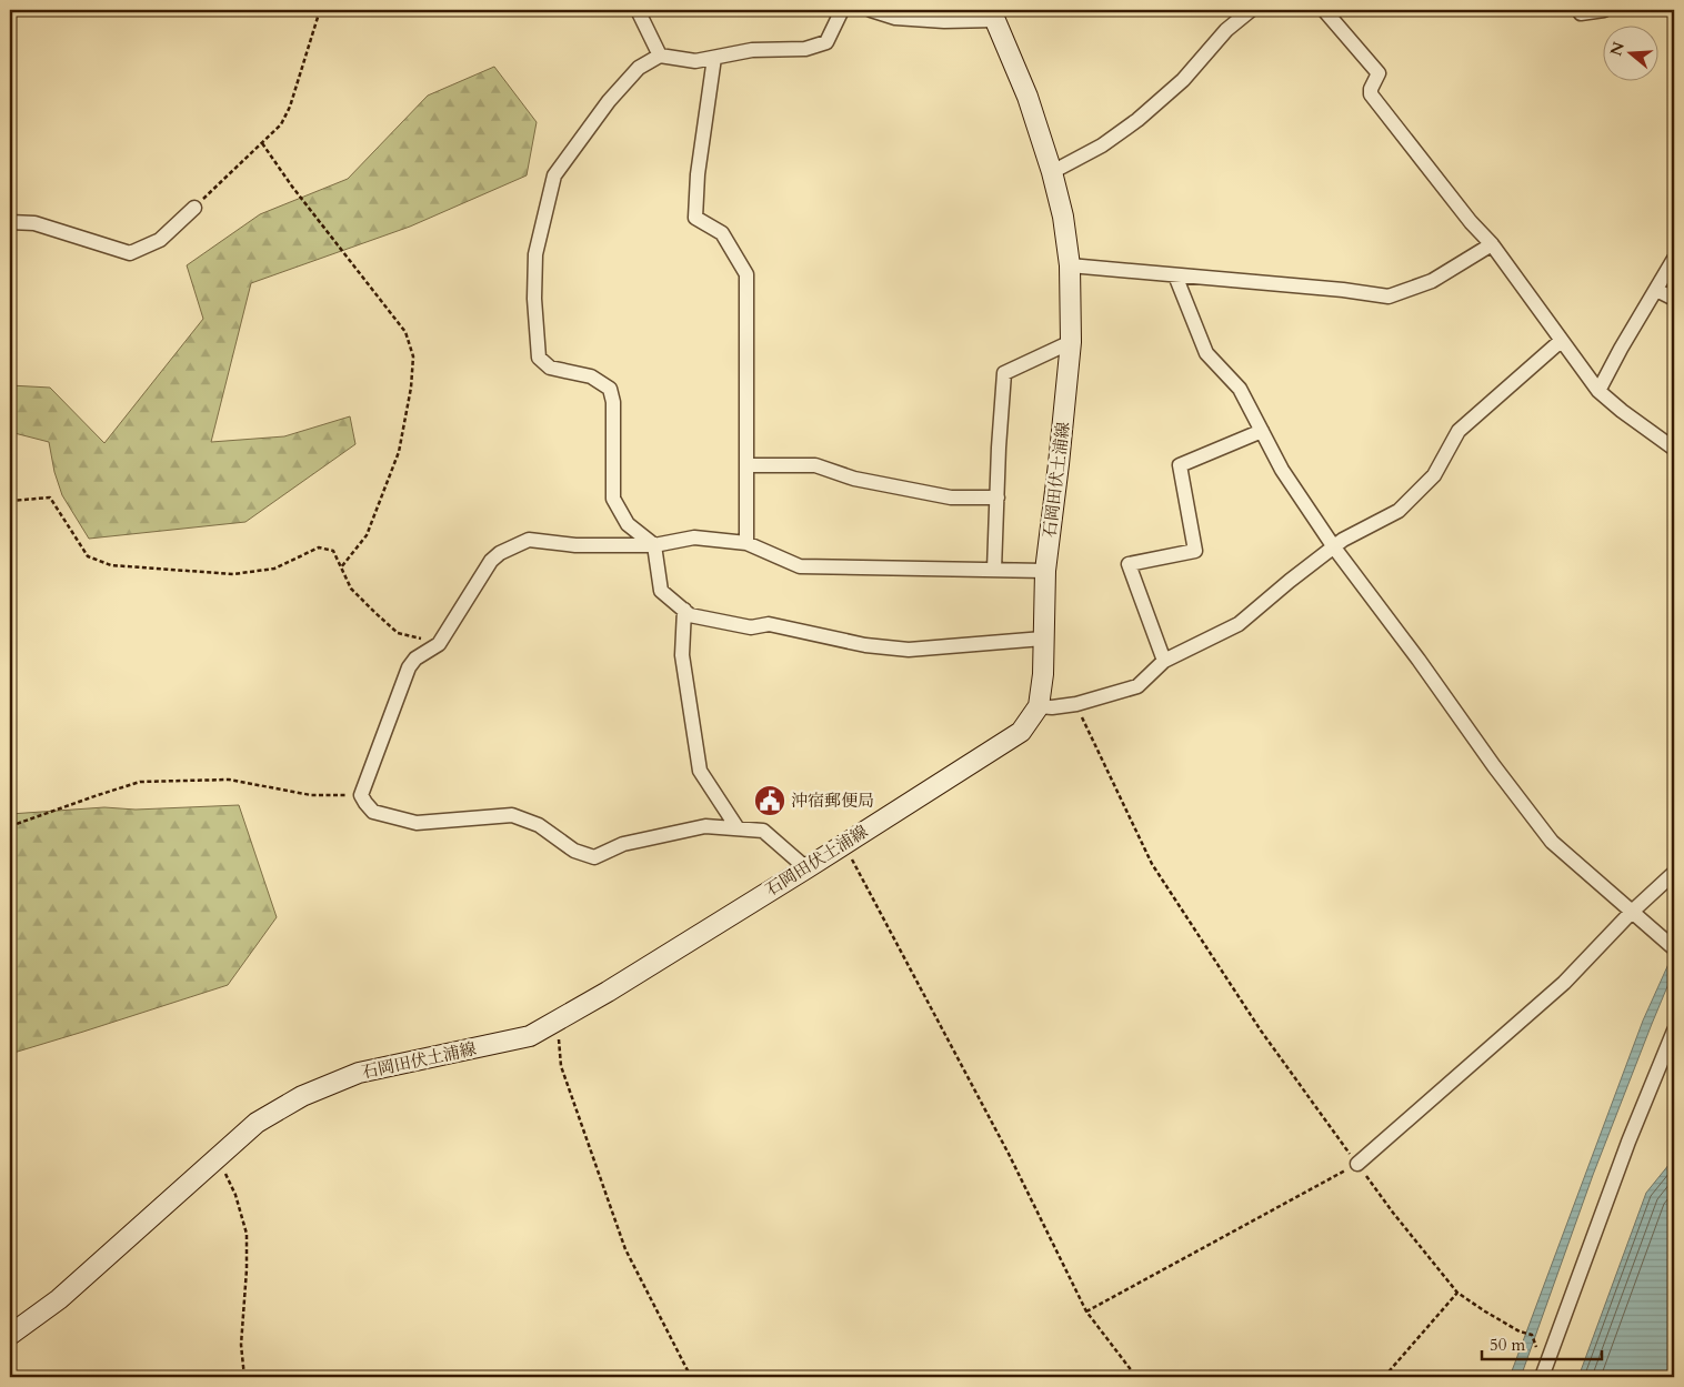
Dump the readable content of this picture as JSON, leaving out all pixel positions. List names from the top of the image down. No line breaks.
{"streets":{"main road":["石岡田伏土浦線"]},"places":{"public building":["沖宿郵便局"]},"scale_bar":"50 m","north":"left"}
